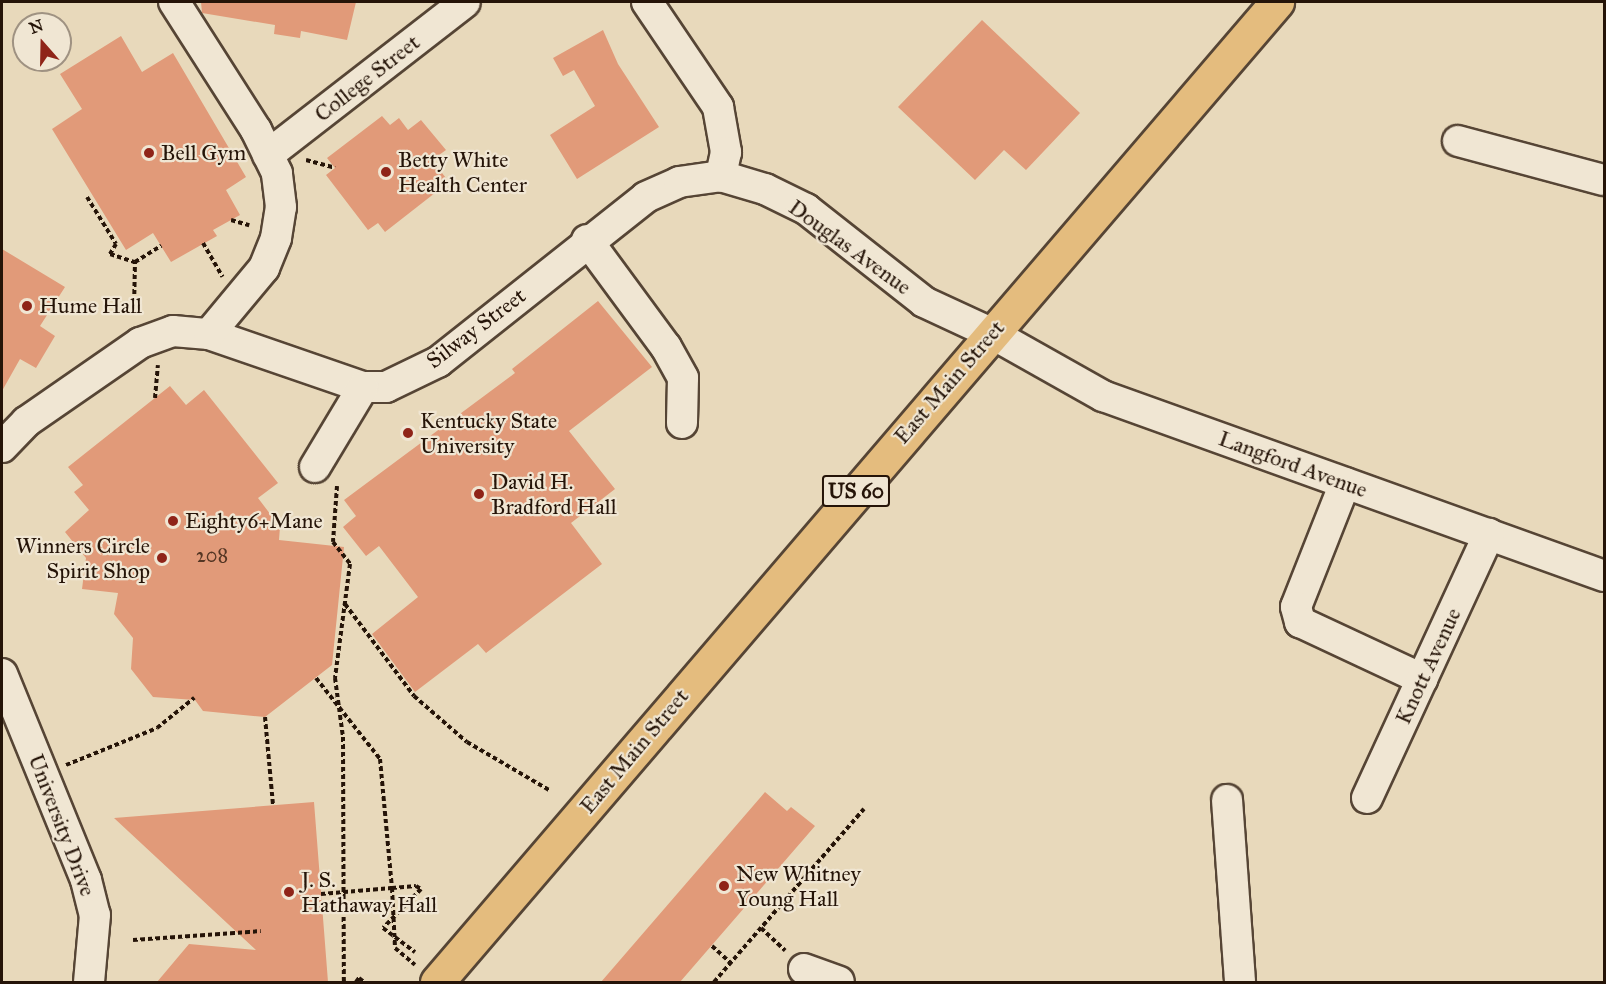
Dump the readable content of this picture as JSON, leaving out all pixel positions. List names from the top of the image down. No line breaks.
{"streets":{"main road":["East Main Street","US 60"],"street":["College Street","Douglas Avenue","Silway Street","Langford Avenue","Knott Avenue","University Drive"]},"crossings":[["Douglas Avenue","Silway Street"],["Douglas Avenue","East Main Street"],["Douglas Avenue","Langford Avenue"],["East Main Street","Langford Avenue"],["Langford Avenue","Knott Avenue"]],"places":["Bell Gym","Betty White Health Center","Hume Hall","Kentucky State University","David H. Bradford Hall","Eighty6+Mane","Winners Circle Spirit Shop","New Whitney Young Hall","J. S. Hathaway Hall"],"house_numbers":["208"],"north":"top"}
